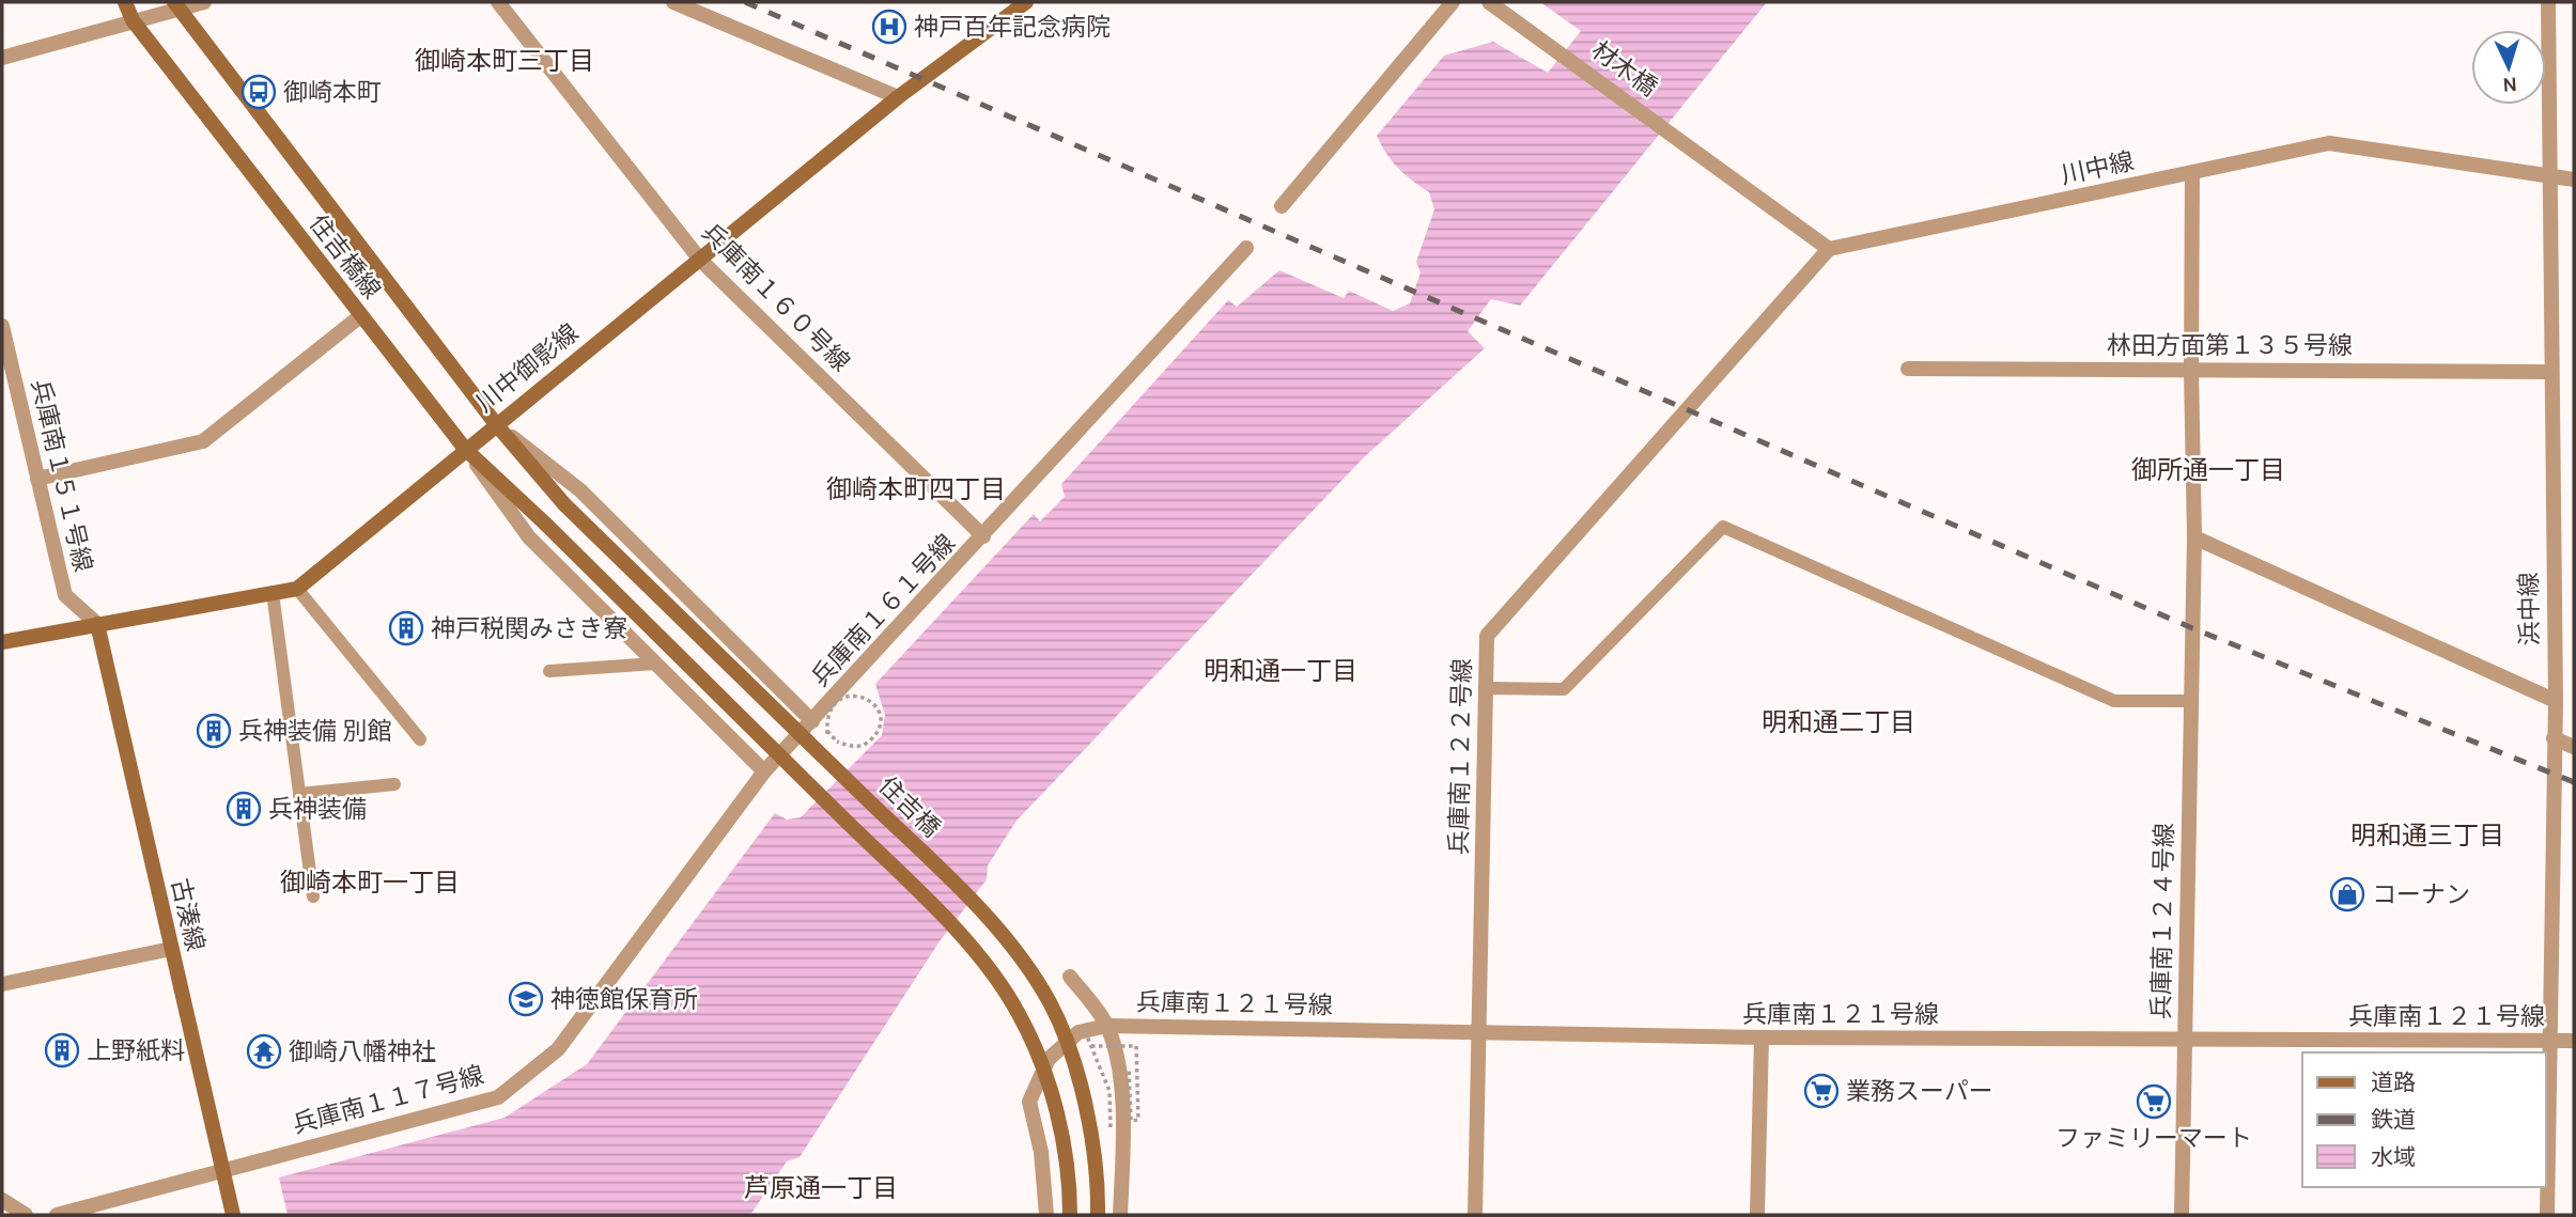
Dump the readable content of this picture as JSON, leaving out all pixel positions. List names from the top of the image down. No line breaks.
{"streets":{"street":["材木橋","川中線","住吉橋線","兵庫南１６０号線","林田方面第１３５号線","川中御影線","兵庫南１５１号線","浜中線","兵庫南１６１号線","兵庫南１２２号線","住吉橋","古湊線","兵庫南１２４号線","兵庫南１２１号線","兵庫南１１７号線"]},"crossings":[["材木橋","川中線"],["材木橋","兵庫南１２２号線"],["川中線","浜中線"],["川中線","兵庫南１２２号線"],["川中線","兵庫南１２４号線"],["住吉橋線","川中御影線"],["住吉橋線","住吉橋"],["兵庫南１６０号線","川中御影線"],["兵庫南１６０号線","兵庫南１６１号線"],["林田方面第１３５号線","浜中線"],["林田方面第１３５号線","兵庫南１２４号線"],["川中御影線","兵庫南１５１号線"],["川中御影線","古湊線"],["兵庫南１５１号線","古湊線"],["浜中線","兵庫南１２１号線"],["兵庫南１６１号線","兵庫南１１７号線"],["兵庫南１２２号線","兵庫南１２１号線"],["古湊線","兵庫南１１７号線"],["兵庫南１２４号線","兵庫南１２１号線"]],"districts":["御崎本町三丁目","御所通一丁目","御崎本町四丁目","明和通一丁目","明和通二丁目","明和通三丁目","御崎本町一丁目","芦原通一丁目"],"places":{"hospital":["神戸百年記念病院"],"bus stop":["御崎本町"],"building":["神戸税関みさき寮","兵神装備 別館","兵神装備","上野紙料"],"shop":["コーナン"],"school or university":["神徳館保育所"],"temple":["御崎八幡神社"],"supermarket":["業務スーパー","ファミリーマート"]},"legend":["道路","鉄道","水域"],"north":"bottom"}
